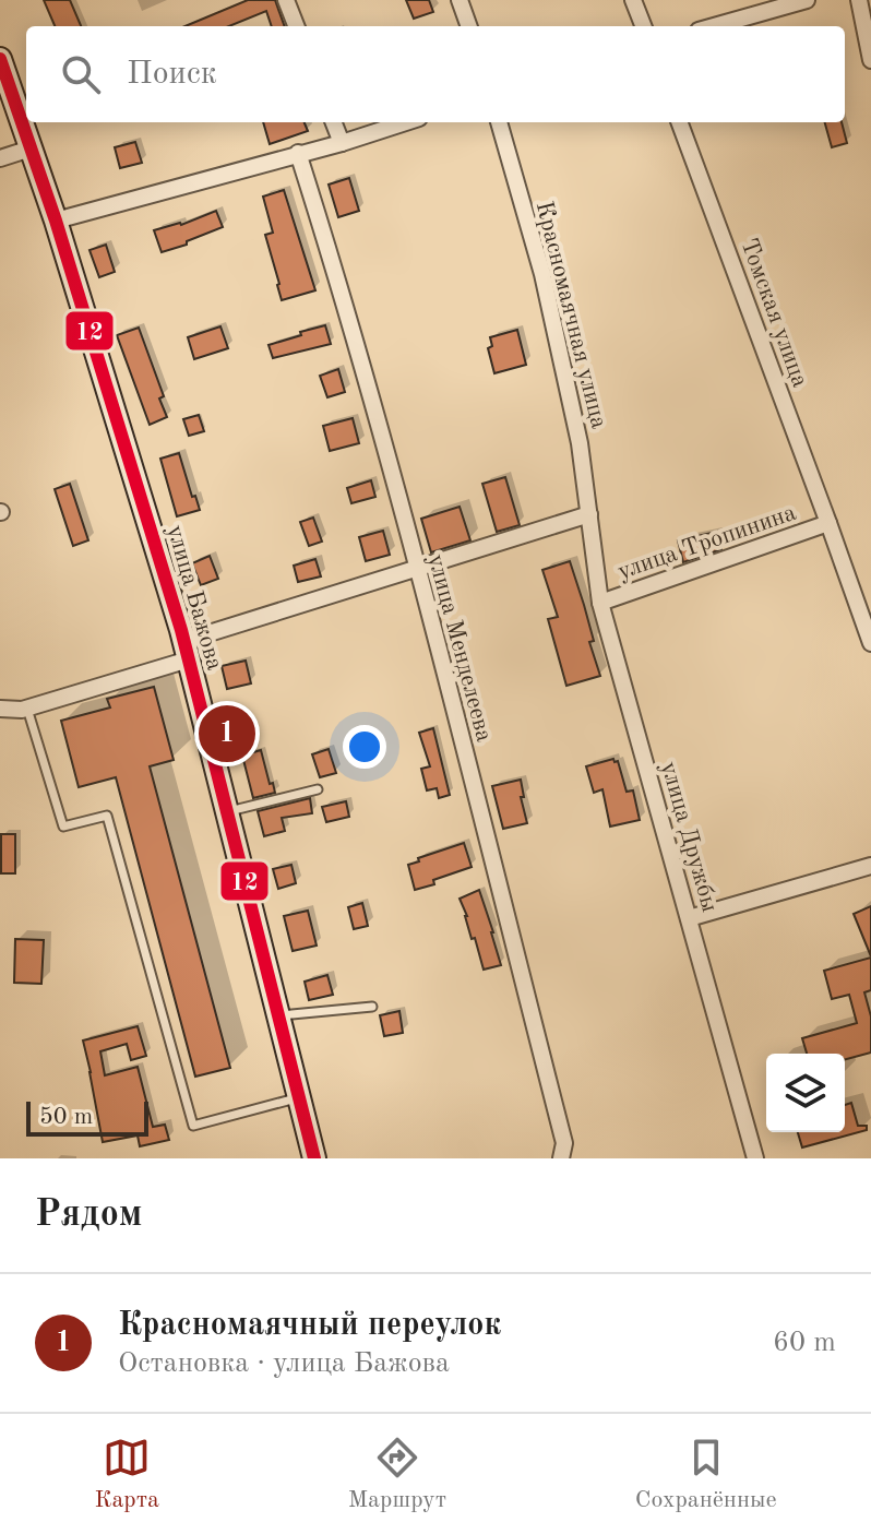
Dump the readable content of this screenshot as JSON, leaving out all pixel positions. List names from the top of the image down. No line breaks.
{"streets":{"main road":["улица Бажова"],"street":["Томская улица","Красномаячная улица","улица Тропинина","улица Менделеева","улица Дружбы"]},"crossings":[["Томская улица","улица Тропинина"],["Красномаячная улица","улица Дружбы"],["улица Тропинина","улица Дружбы"]],"lines":["transit line 12"],"scale_bar":"50 m","page":{"search":"Поиск","pins":"1","scale":"50 m","heading":"Рядом","list":[{"mark":"1","name":"Красномаячный переулок","note":"Остановка · улица Бажова","value":"60 m"}],"nav":["Карта","Маршрут","Сохранённые"]}}
